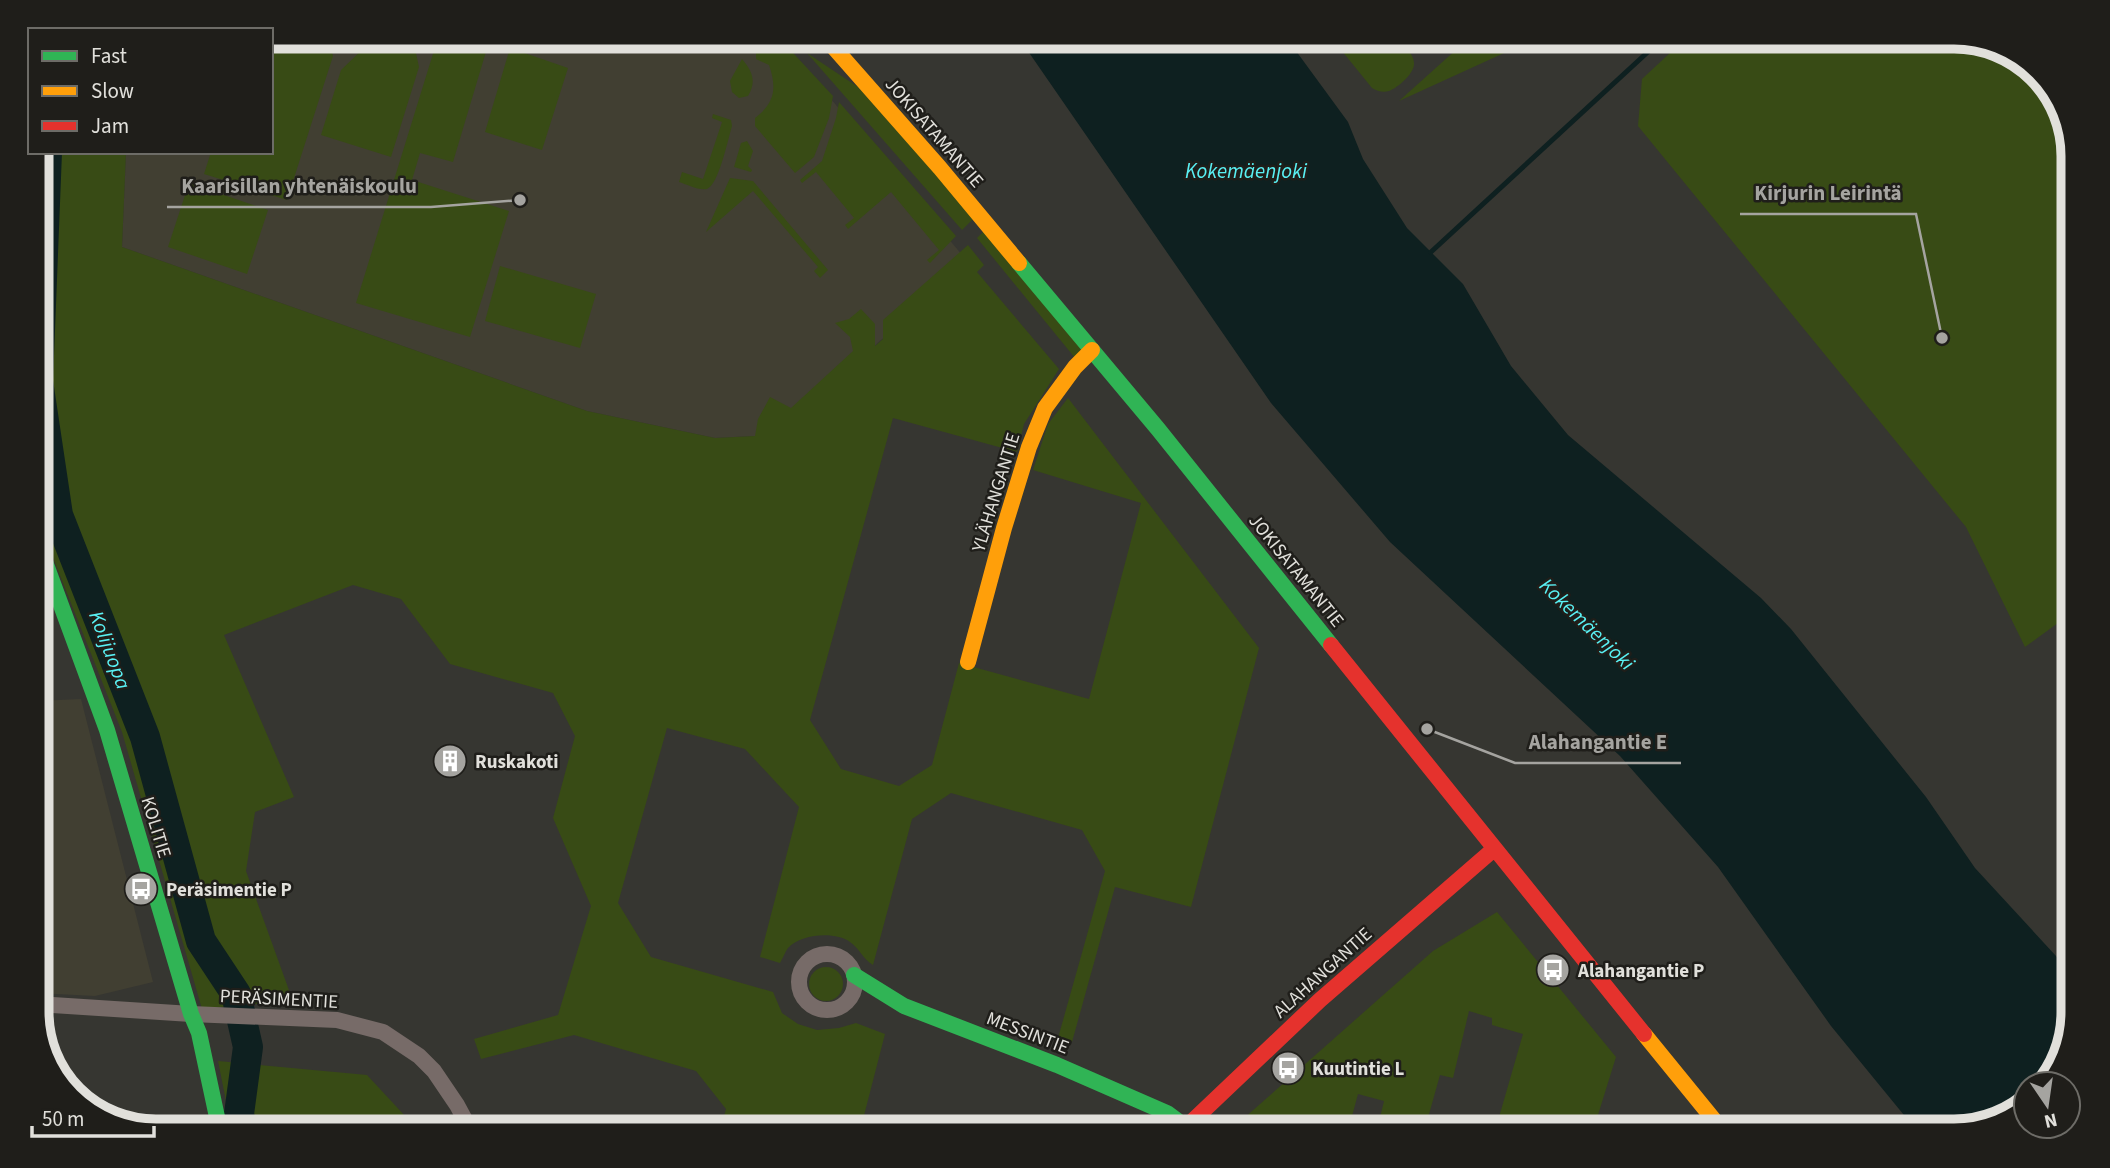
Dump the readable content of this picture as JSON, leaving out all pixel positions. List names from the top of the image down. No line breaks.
{"streets":{"street":["JOKISATAMANTIE","YLÄHANGANTIE","KOLITIE","ALAHANGANTIE","PERÄSIMENTIE","MESSINTIE"]},"crossings":[["JOKISATAMANTIE","YLÄHANGANTIE"],["JOKISATAMANTIE","ALAHANGANTIE"],["KOLITIE","PERÄSIMENTIE"]],"water":["Kokemäenjoki","Kolijuopa"],"places":{"other":["Kaarisillan yhtenäiskoulu","Kirjurin Leirintä","Alahangantie E"],"building":["Ruskakoti"],"bus stop":["Peräsimentie P","Alahangantie P","Kuutintie L"]},"legend":["Fast","Slow","Jam"],"scale_bar":"50 m","north":"bottom"}
